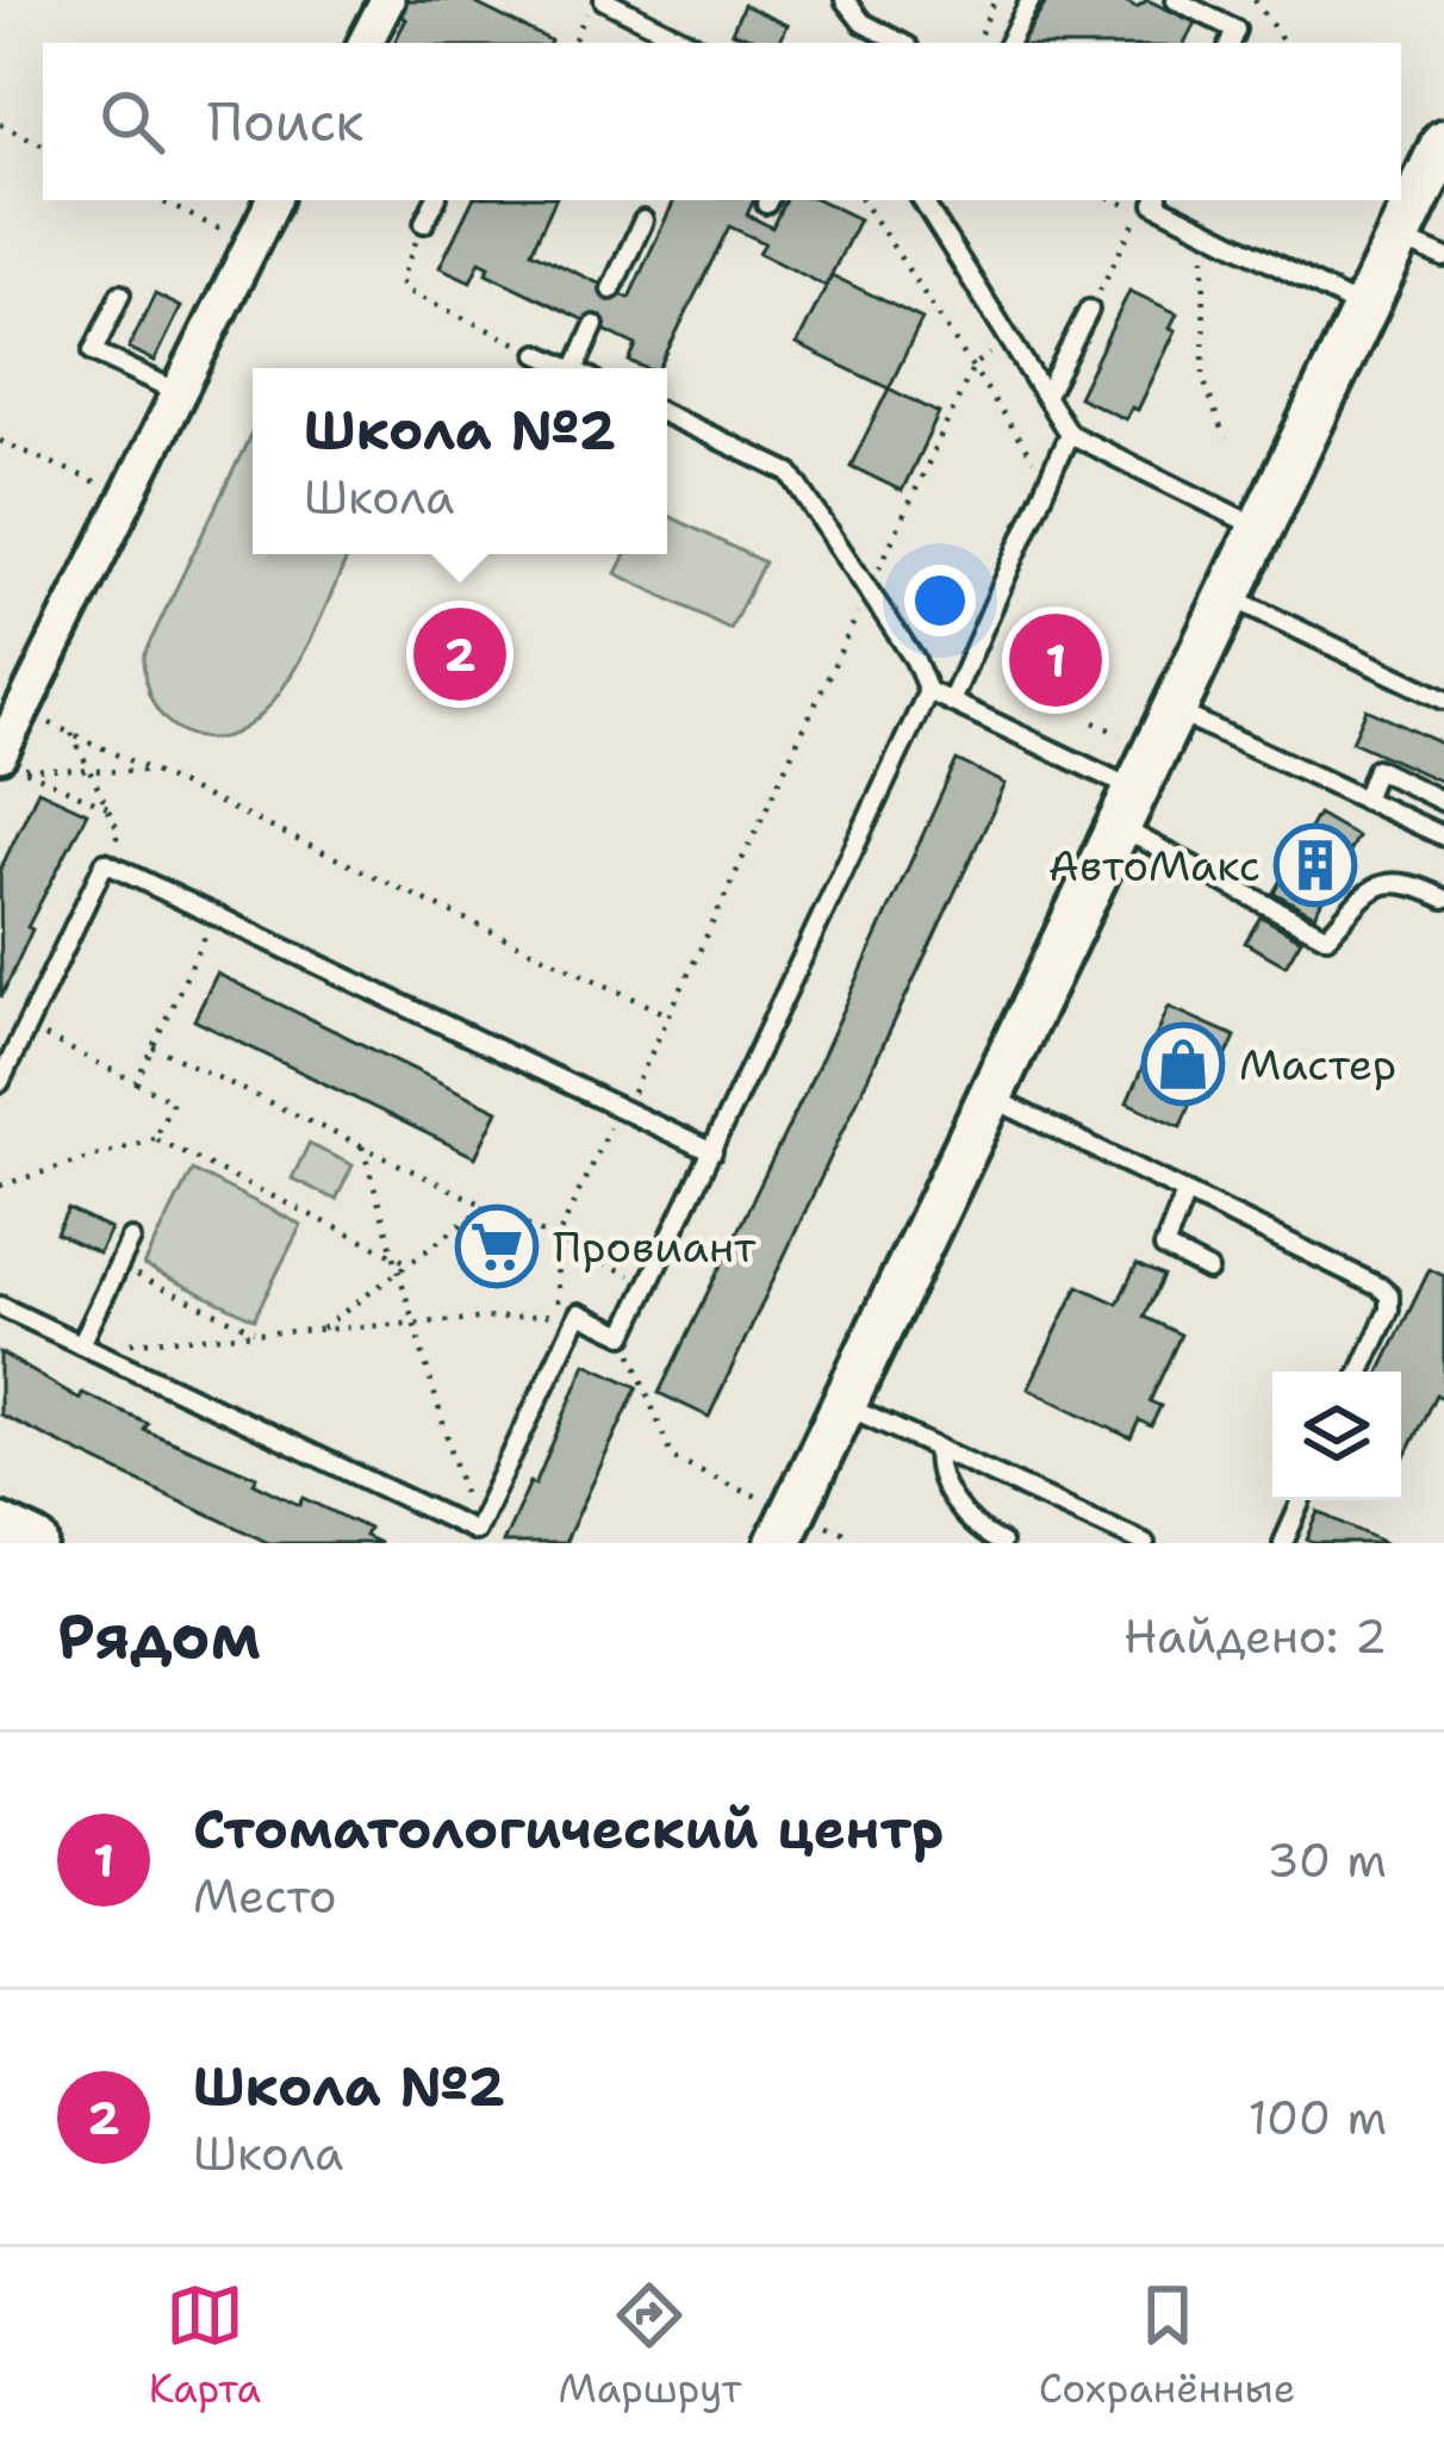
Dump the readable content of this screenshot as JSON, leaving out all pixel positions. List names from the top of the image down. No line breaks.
{"places":{"building":["АвтоМакс"],"shop":["Мастер"],"supermarket":["Провиант"]},"page":{"search":"Поиск","popup":["Школа №2","Школа"],"pins":["2","1"],"heading":["Рядом","Найдено: 2"],"list":[{"mark":"1","name":"Стоматологический центр","note":"Место","value":"30 m"},{"mark":"2","name":"Школа №2","note":"Школа","value":"100 m"}],"nav":["Карта","Маршрут","Сохранённые"]}}
